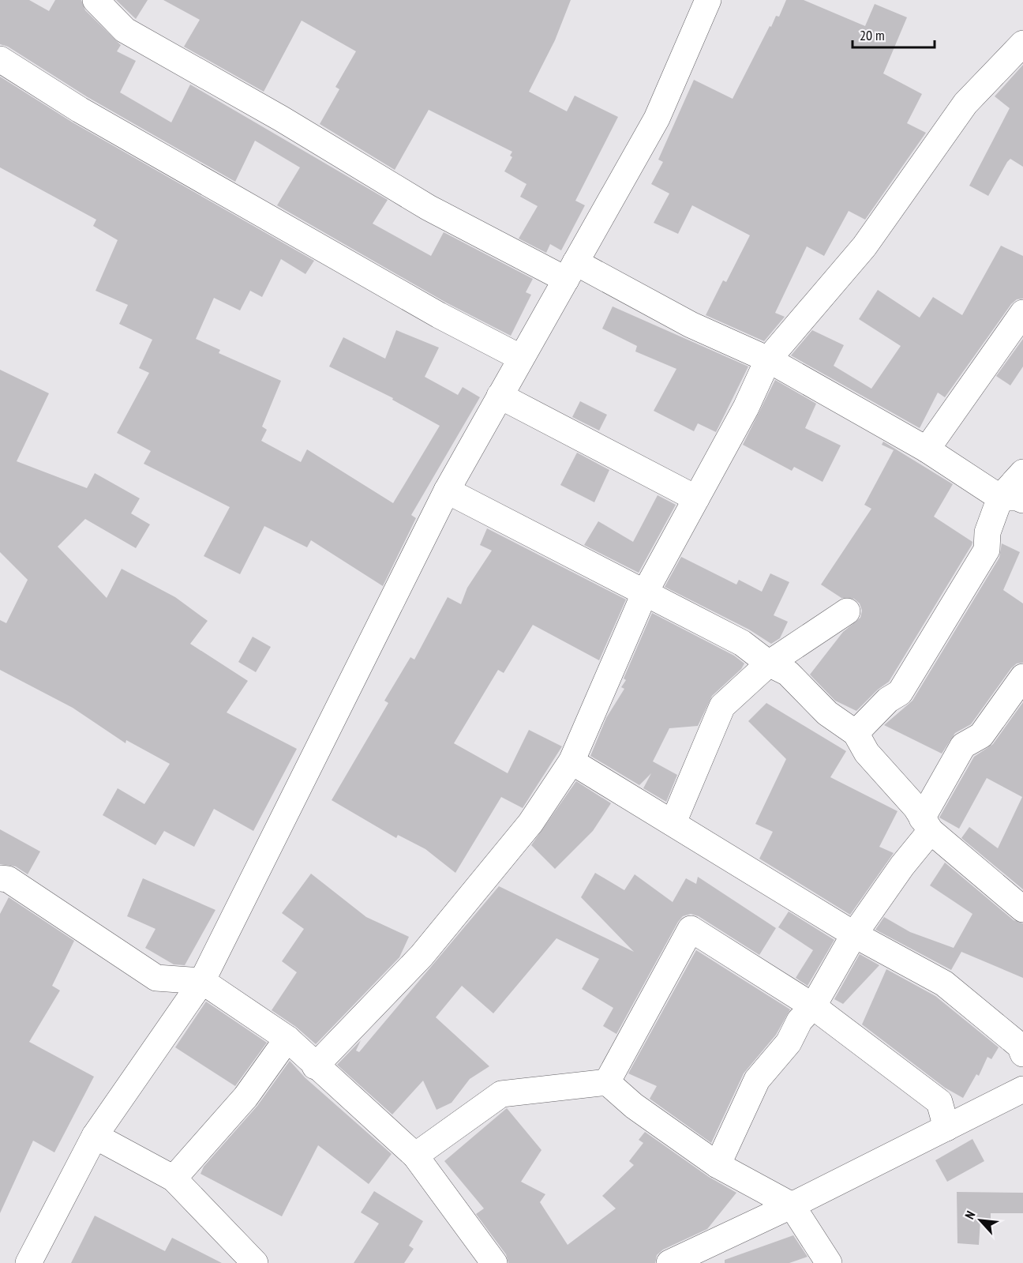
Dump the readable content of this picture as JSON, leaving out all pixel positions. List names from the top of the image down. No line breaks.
{"scale_bar":"20 m","north":"top left"}
